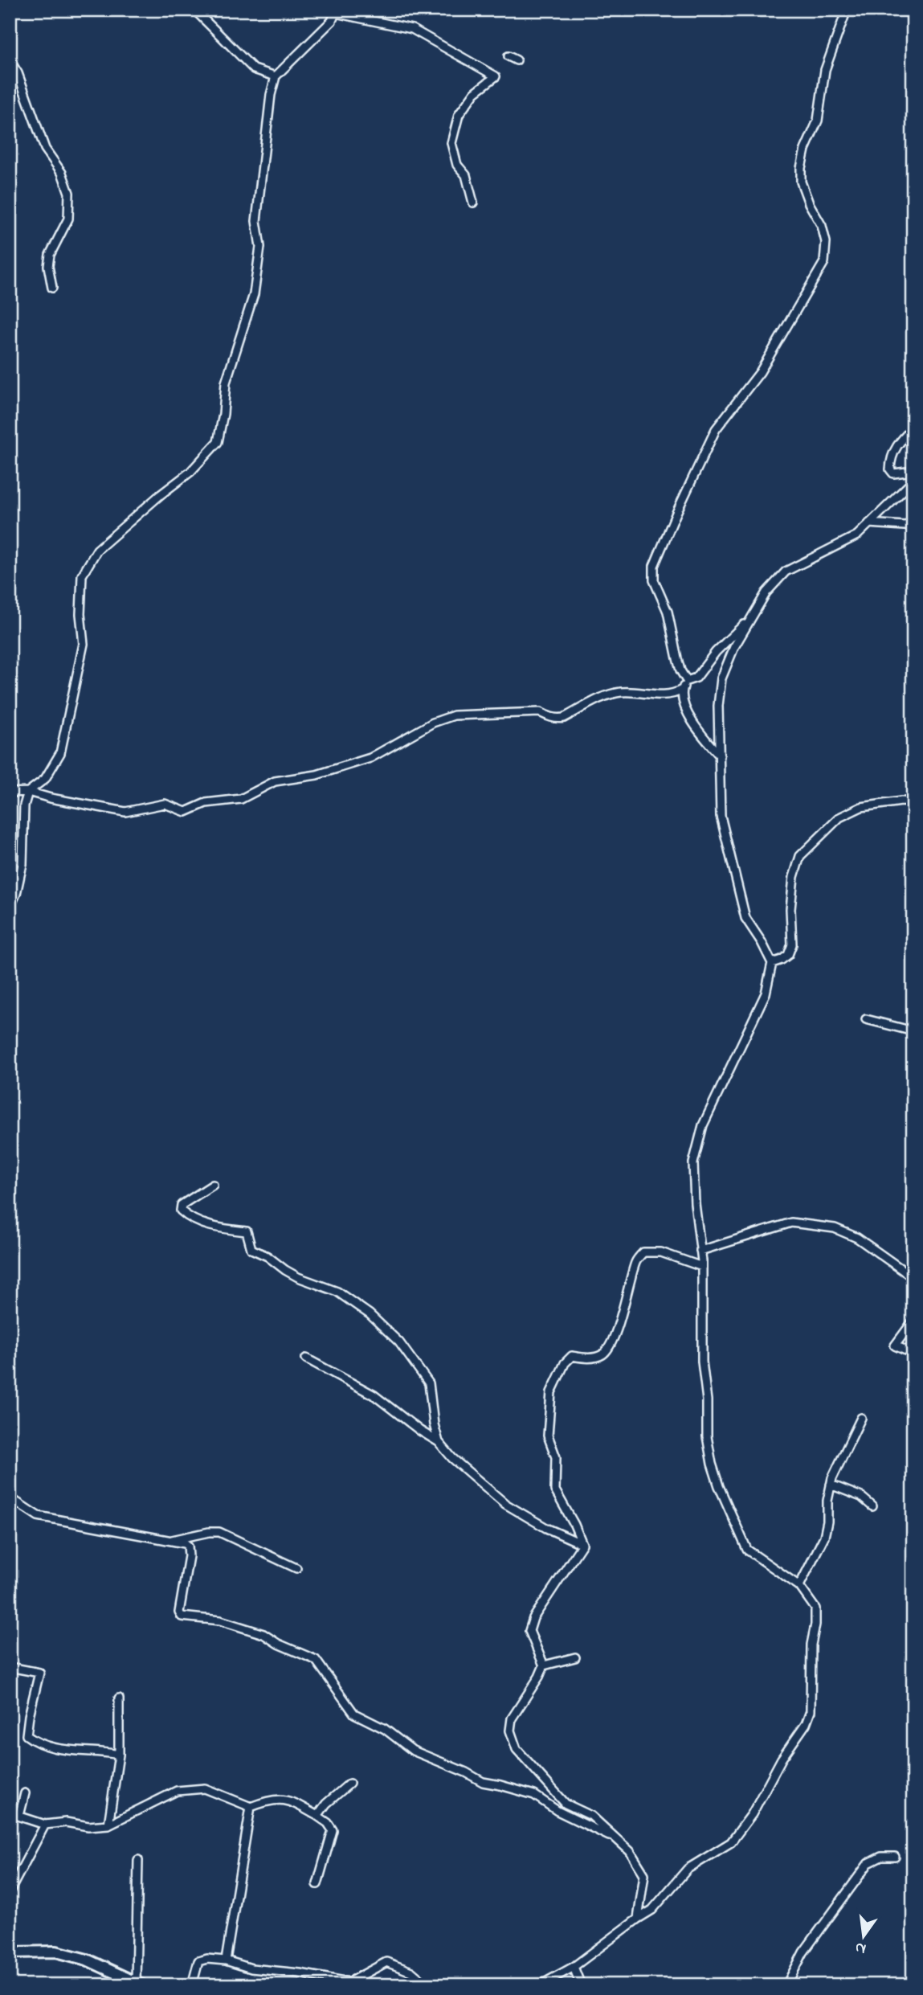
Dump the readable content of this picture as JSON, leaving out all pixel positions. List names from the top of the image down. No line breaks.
{"north":"bottom"}
